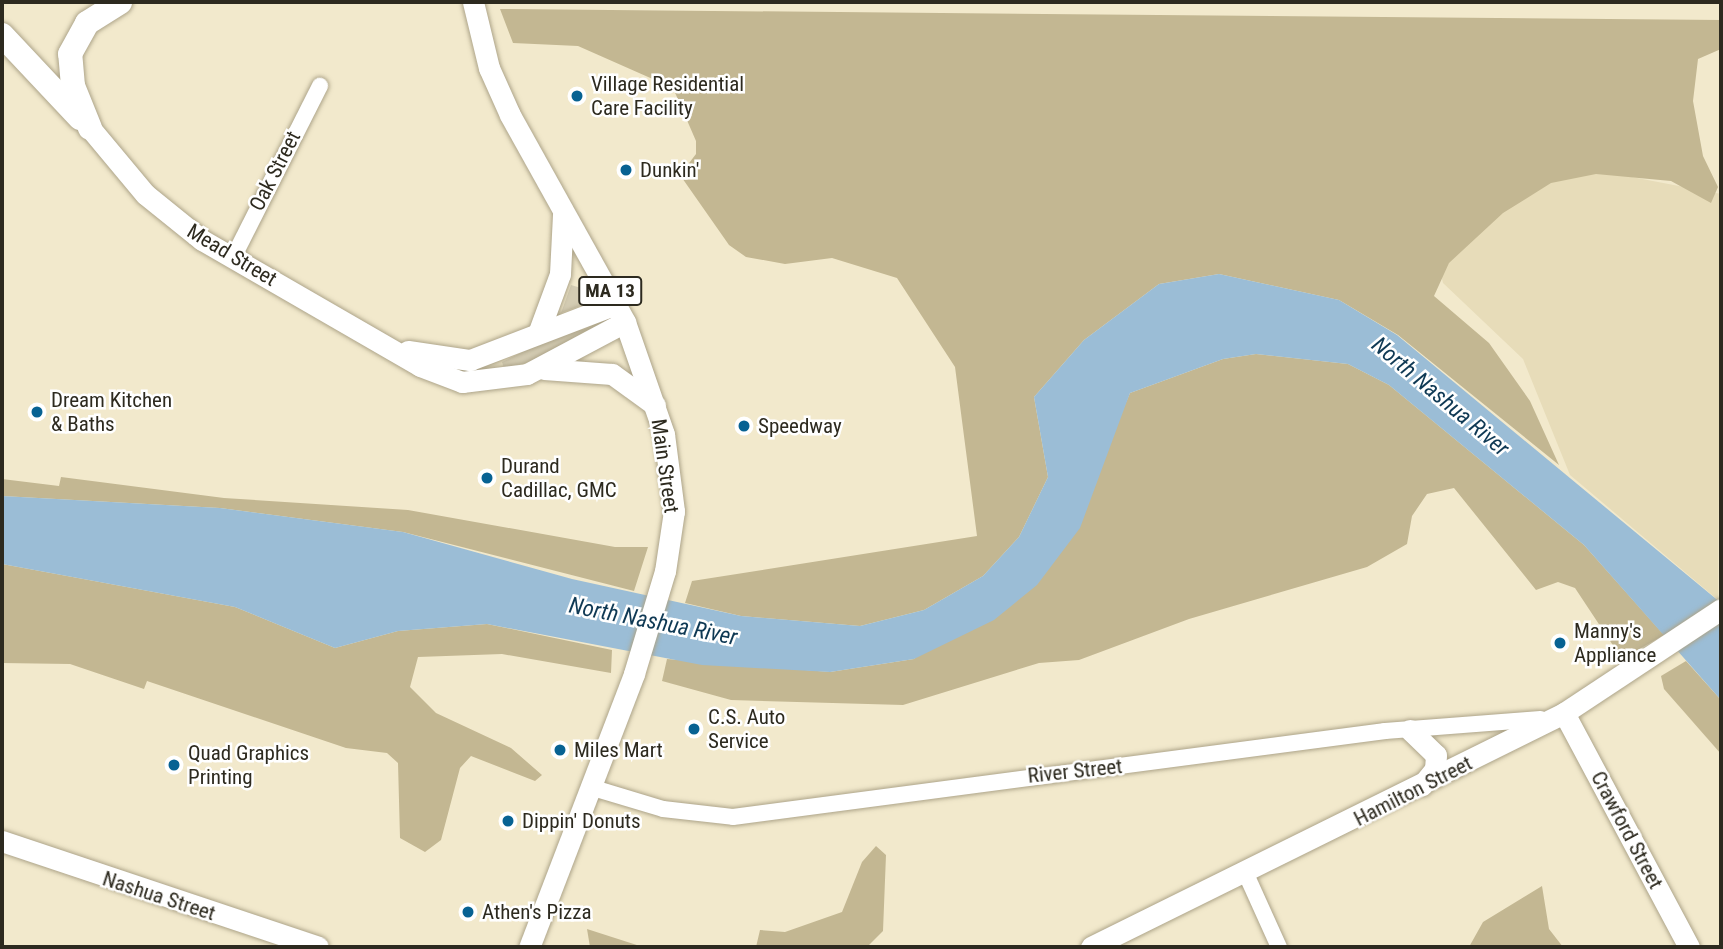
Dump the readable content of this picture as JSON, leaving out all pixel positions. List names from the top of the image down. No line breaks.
{"streets":{"main road":["Mead Street","MA 13","Main Street","Hamilton Street","Crawford Street","Nashua Street"],"street":["Oak Street","River Street"]},"crossings":[["Oak Street","Mead Street"],["Mead Street","Main Street"],["Main Street","River Street"],["River Street","Hamilton Street"],["River Street","Crawford Street"],["Hamilton Street","Crawford Street"]],"water":["North Nashua River"],"places":["Village Residential Care Facility","Dunkin'","Dream Kitchen & Baths","Speedway","Durand Cadillac, GMC","Manny's Appliance","C.S. Auto Service","Miles Mart","Quad Graphics Printing","Dippin' Donuts","Athen's Pizza"]}
